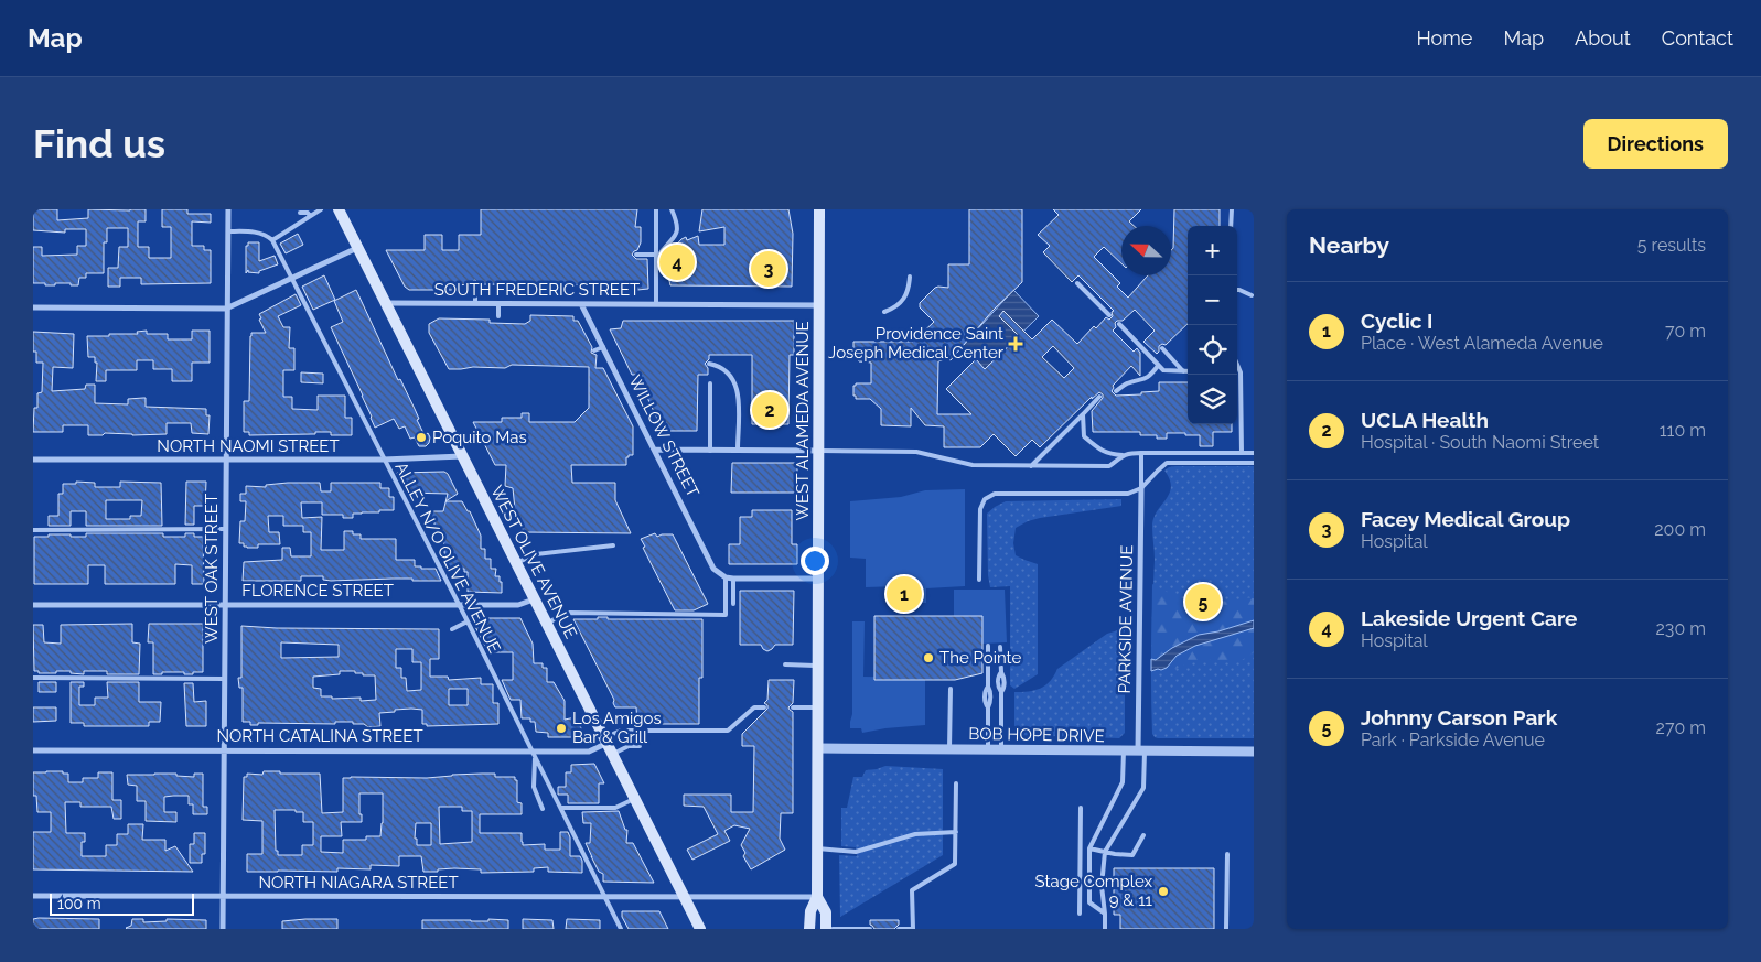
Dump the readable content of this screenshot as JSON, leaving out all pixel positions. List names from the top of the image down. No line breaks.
{"streets":{"main road":["WEST ALAMEDA AVENUE","WEST OLIVE AVENUE"],"street":["SOUTH FREDERIC STREET","WILLOW STREET","NORTH NAOMI STREET","WEST OAK STREET","FLORENCE STREET","PARKSIDE AVENUE","BOB HOPE DRIVE","NORTH CATALINA STREET","NORTH NIAGARA STREET"],"lane":["ALLEY N/O OLIVE AVENUE"]},"crossings":[["SOUTH FREDERIC STREET","WEST ALAMEDA AVENUE"],["SOUTH FREDERIC STREET","WILLOW STREET"],["SOUTH FREDERIC STREET","WEST OLIVE AVENUE"],["WEST ALAMEDA AVENUE","BOB HOPE DRIVE"],["WEST ALAMEDA AVENUE","NORTH NIAGARA STREET"],["NORTH NAOMI STREET","ALLEY N/O OLIVE AVENUE"],["NORTH NAOMI STREET","WEST OLIVE AVENUE"],["NORTH NAOMI STREET","WEST OAK STREET"],["ALLEY N/O OLIVE AVENUE","FLORENCE STREET"],["ALLEY N/O OLIVE AVENUE","NORTH CATALINA STREET"],["ALLEY N/O OLIVE AVENUE","NORTH NIAGARA STREET"],["WEST OLIVE AVENUE","FLORENCE STREET"],["WEST OLIVE AVENUE","NORTH CATALINA STREET"],["WEST OLIVE AVENUE","NORTH NIAGARA STREET"],["WEST OAK STREET","FLORENCE STREET"],["WEST OAK STREET","NORTH CATALINA STREET"],["WEST OAK STREET","NORTH NIAGARA STREET"],["PARKSIDE AVENUE","BOB HOPE DRIVE"]],"places":{"health":["Providence Saint Joseph Medical Center"],"other":["Poquito Mas","The Pointe","Los Amigos Bar & Grill","Stage Complex 9 & 11"]},"scale_bar":"100 m","north":"left","page":{"header":"Map","nav":["Home","Map","About","Contact"],"buttons":"Directions","title":"Find us","heading":["Nearby","5 results"],"map_buttons":["+","−"],"pins":["4","3","2","1","5"],"list":[{"mark":"1","name":"Cyclic I","note":"Place · West Alameda Avenue","value":"70 m"},{"mark":"2","name":"UCLA Health","note":"Hospital · South Naomi Street","value":"110 m"},{"mark":"3","name":"Facey Medical Group","note":"Hospital","value":"200 m"},{"mark":"4","name":"Lakeside Urgent Care","note":"Hospital","value":"230 m"},{"mark":"5","name":"Johnny Carson Park","note":"Park · Parkside Avenue","value":"270 m"}],"scale":"100 m"}}
